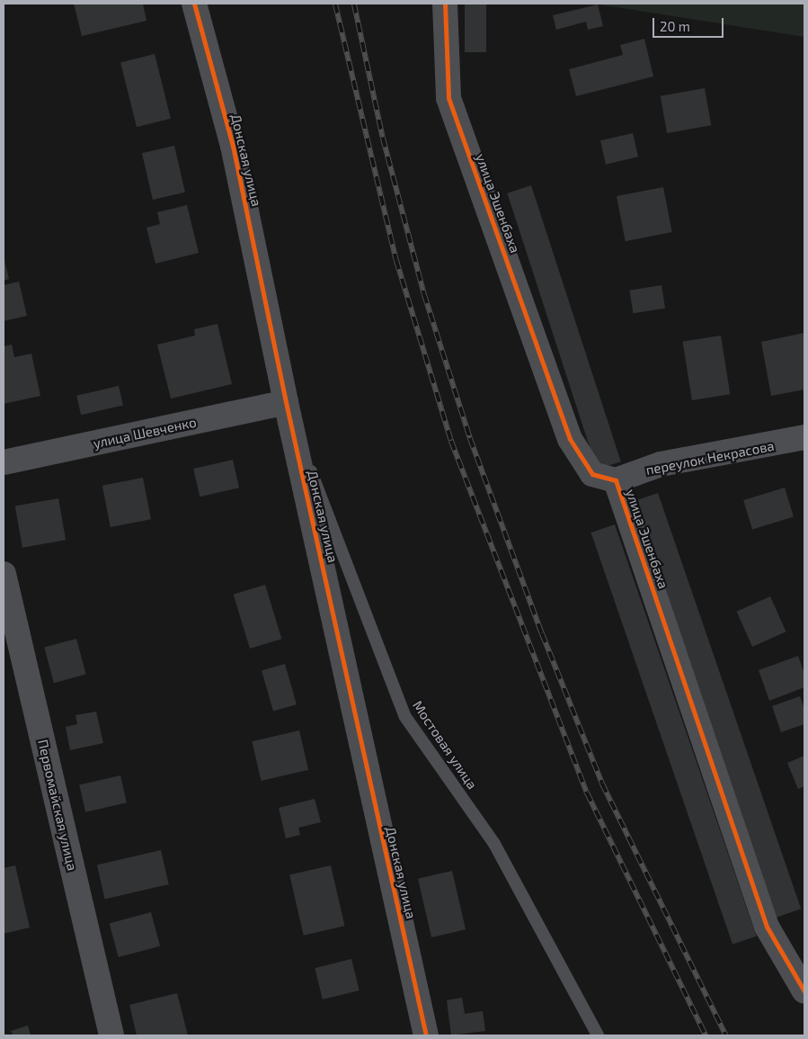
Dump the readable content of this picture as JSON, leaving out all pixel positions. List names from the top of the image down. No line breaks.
{"streets":{"street":["Донская улица","улица Эшенбаха","улица Шевченко","переулок Некрасова","Первомайская улица"],"lane":["Мостовая улица"]},"crossings":[["Донская улица","улица Шевченко"],["Донская улица","Мостовая улица"],["улица Эшенбаха","переулок Некрасова"],["улица Шевченко","Мостовая улица"]],"scale_bar":"20 m"}
